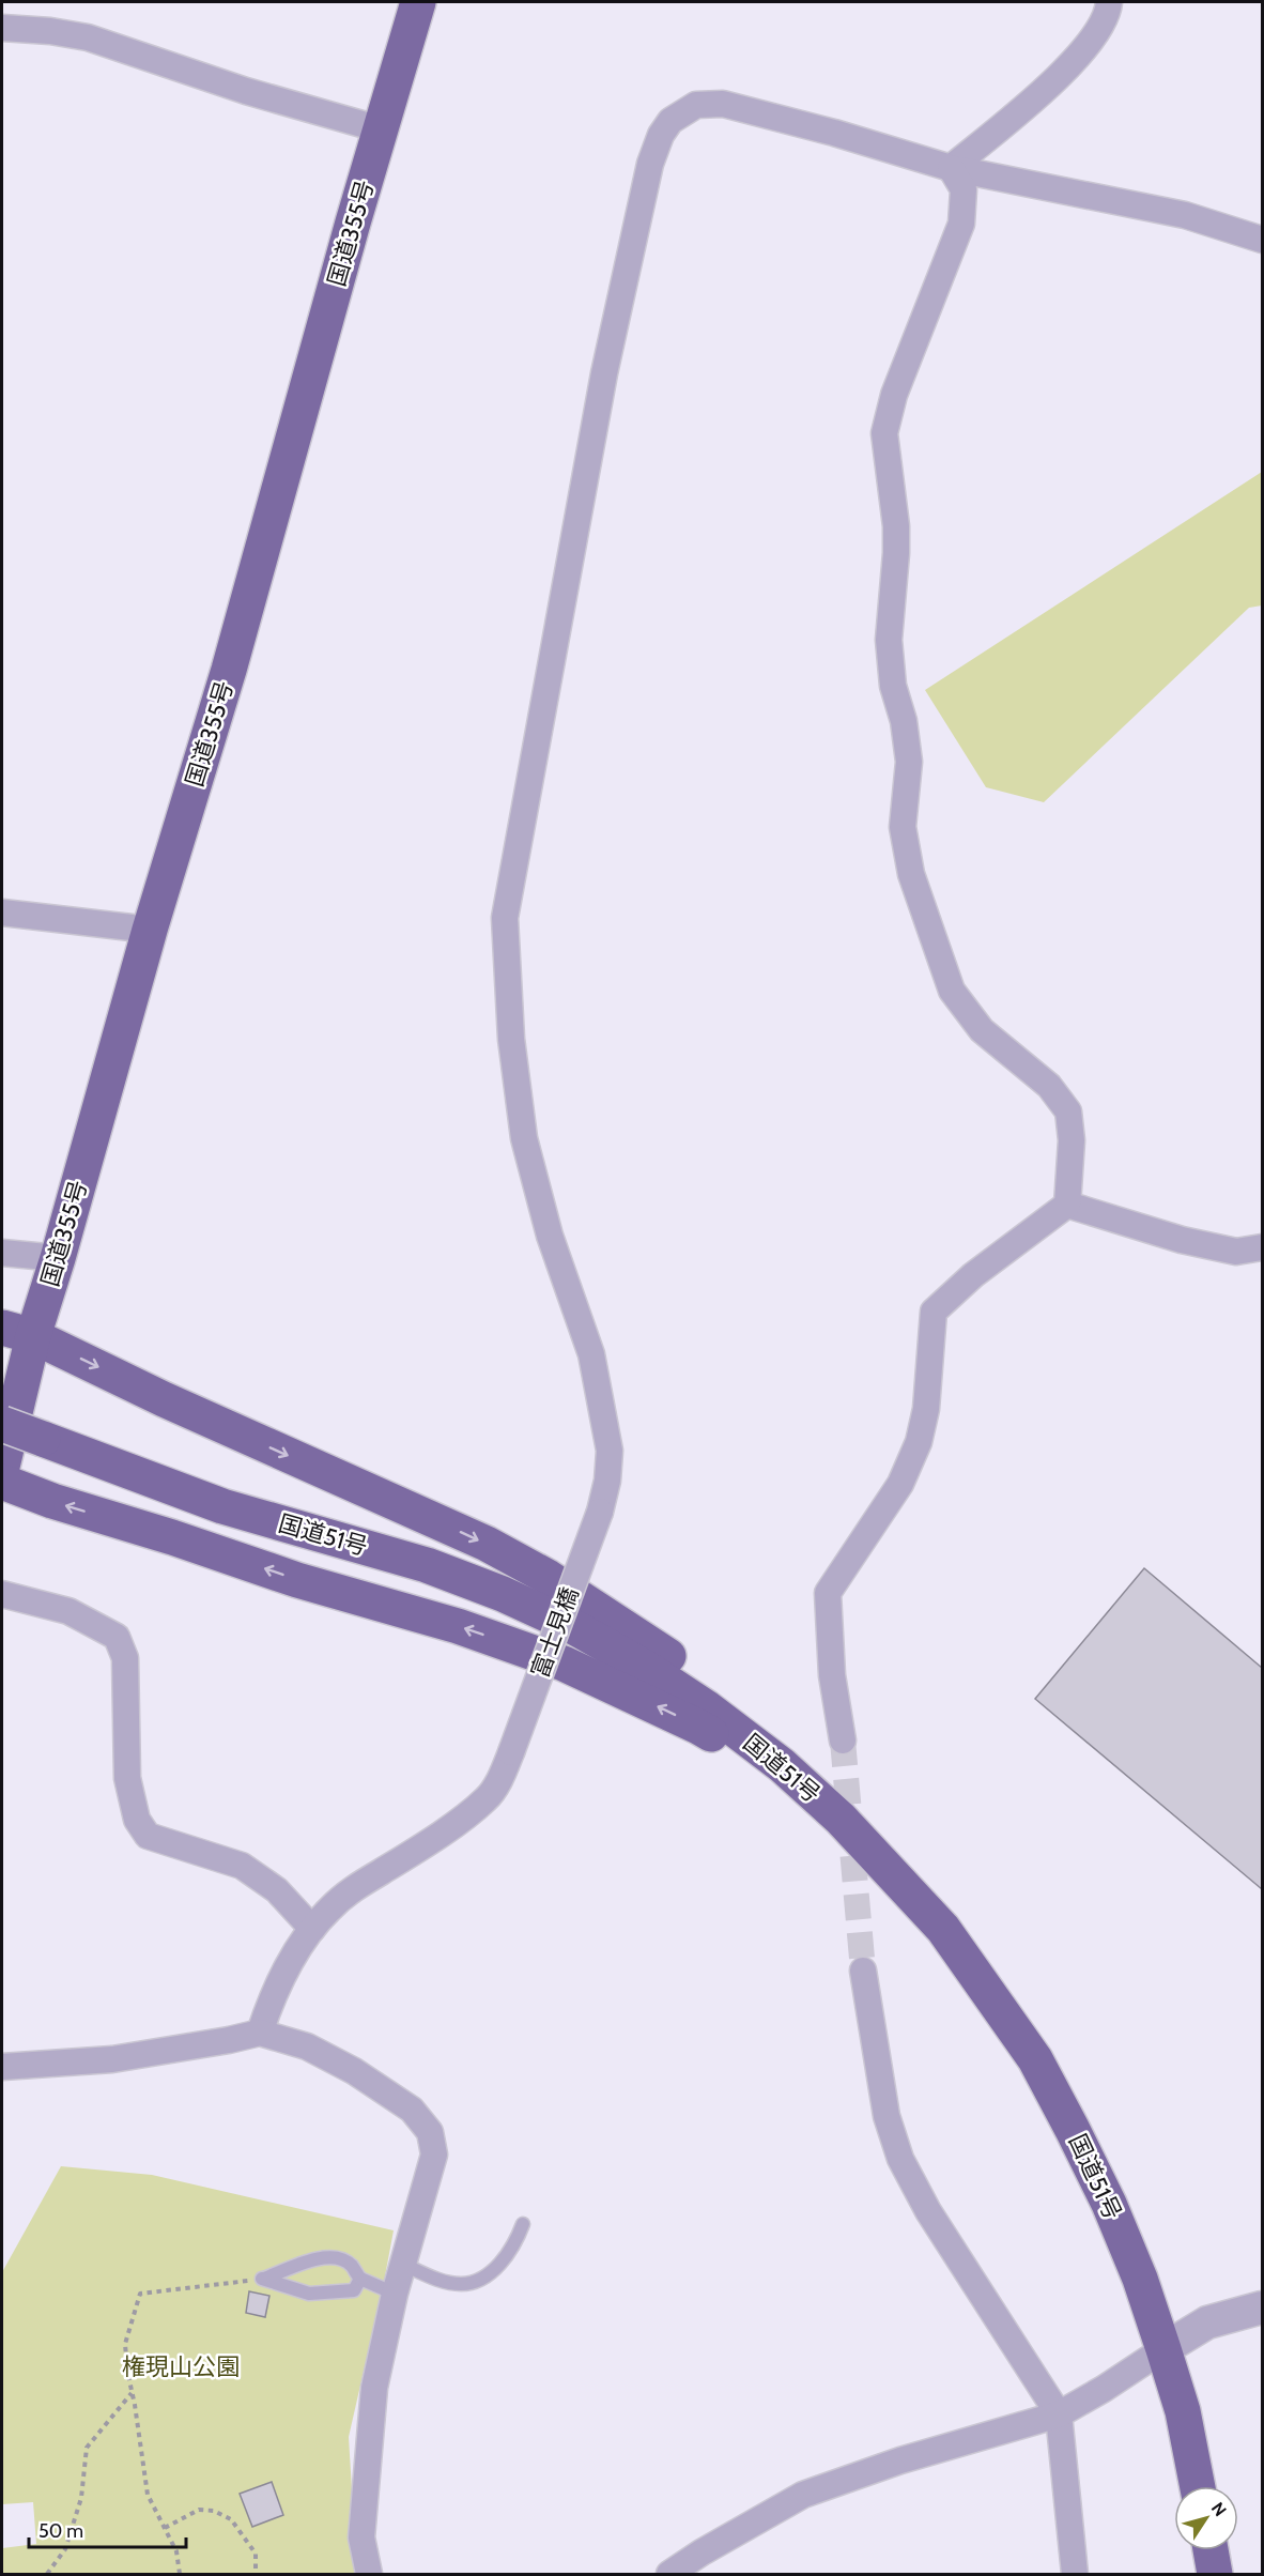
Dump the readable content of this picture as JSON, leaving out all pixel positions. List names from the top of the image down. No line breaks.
{"streets":{"highway":["国道355号","国道51号"],"street":["富士見橋"]},"parks":["権現山公園"],"scale_bar":"50 m","north":"top right"}
